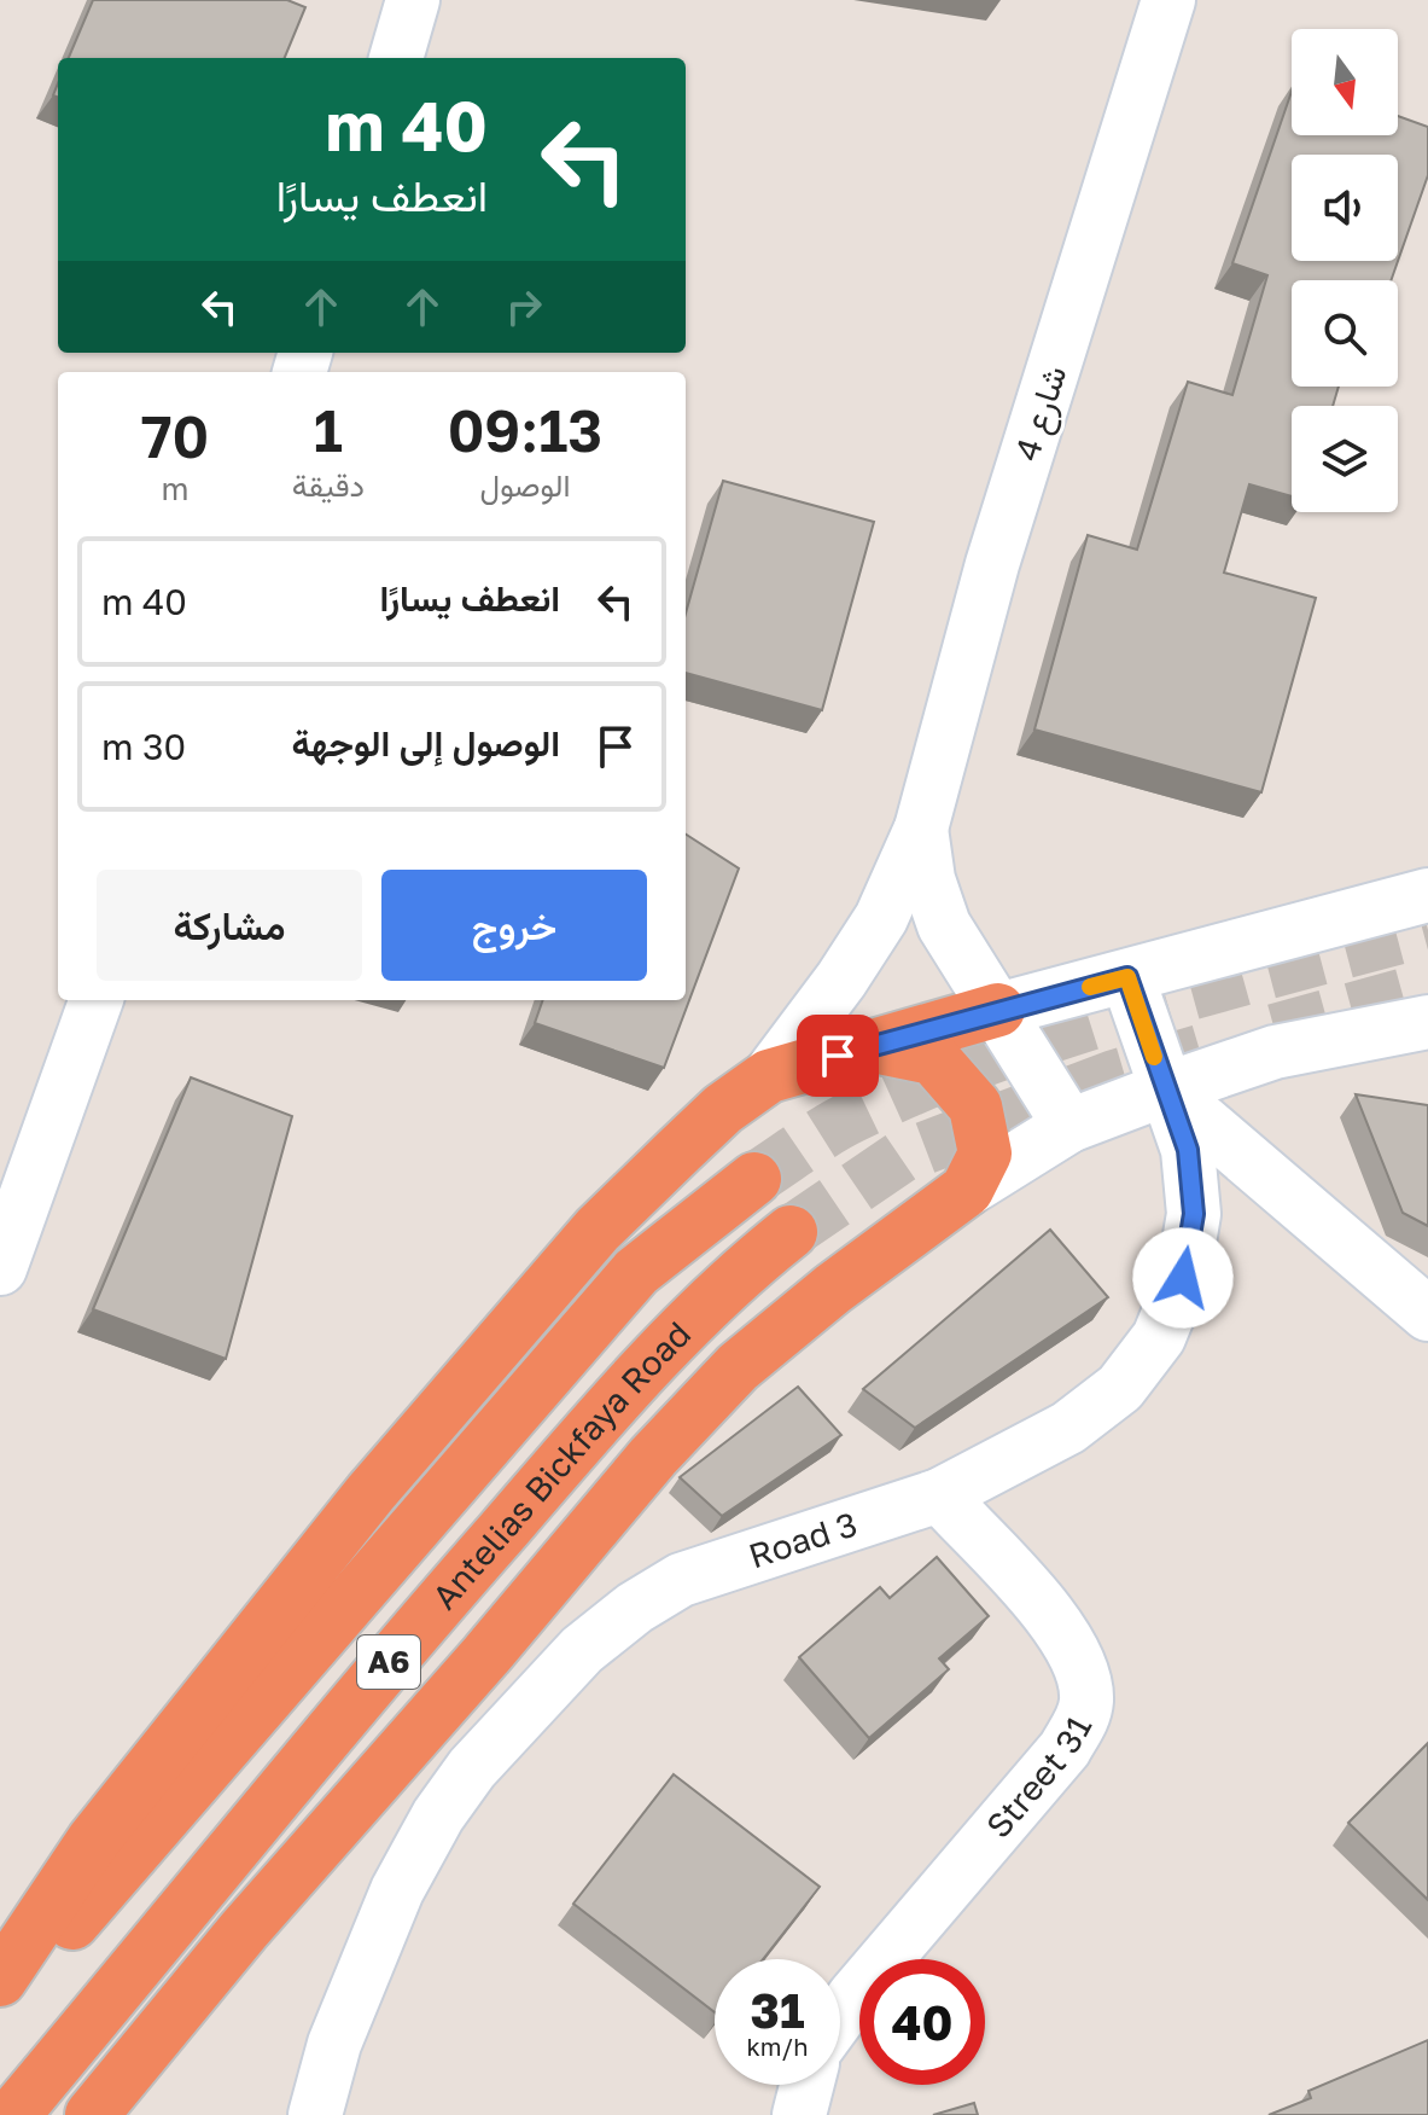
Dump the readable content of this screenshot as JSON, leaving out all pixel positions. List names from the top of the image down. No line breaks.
{"streets":{"highway":["Antelias Bickfaya Road","A6"],"street":["شارع 4","Road 3","Street 31"]},"crossings":[["Road 3","Street 31"]],"north":"bottom","page":{"turn":["40 m","انعطف يسارًا"],"eta":["09:13","الوصول","1","دقيقة","70","m"],"list":[{"name":"انعطف يسارًا","value":"40 m"},{"name":"الوصول إلى الوجهة","value":"30 m"}],"buttons":["خروج","مشاركة"],"speed":"31 km/h","limit":"40"}}
